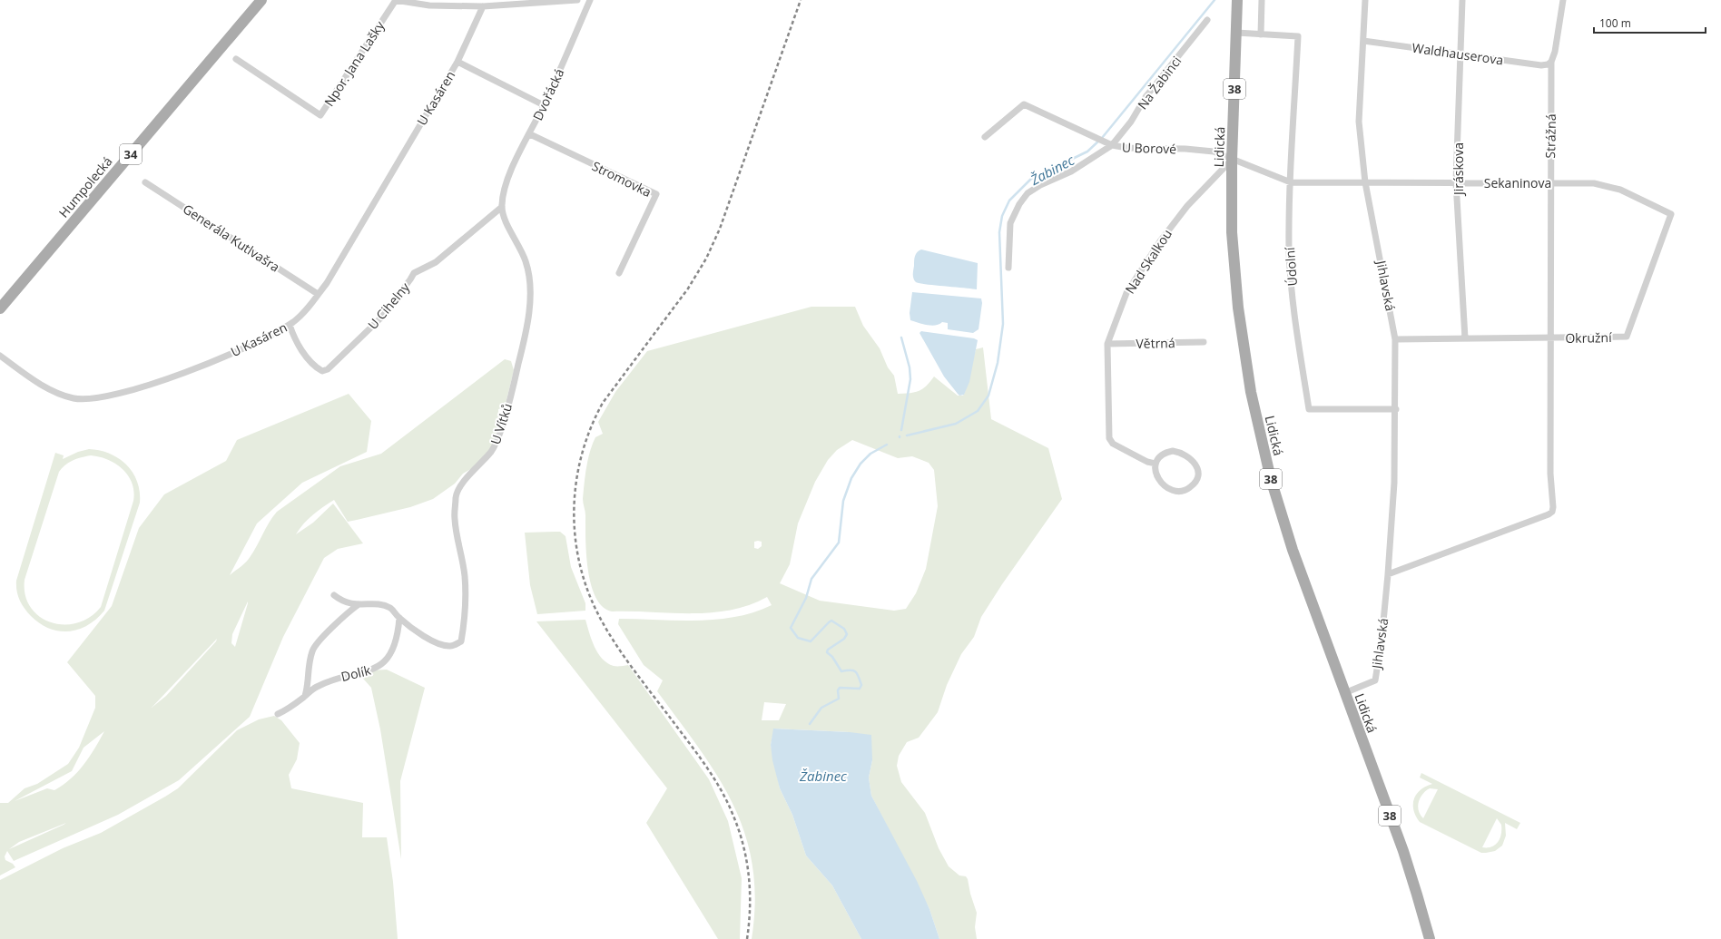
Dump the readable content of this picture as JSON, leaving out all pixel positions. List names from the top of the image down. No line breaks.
{"streets":{"main road":["38","Lidická","34","Humpolecká"],"street":["Waldhauserova","Npor. Jana Lašky","Na Žabinci","Dvořácká","U Kasáren","Strážná","U Borové","Jiráskova","Stromovka","Sekaninova","Generála Kutlvašra","Nad Skalkou","Údolní","Jihlavská","U Cihelny","Okružní","Větrná","U Vítků","Dolík"]},"crossings":[["Waldhauserova","Strážná"],["Waldhauserova","Jiráskova"],["Waldhauserova","Jihlavská"],["Na Žabinci","U Borové"],["Dvořácká","U Kasáren"],["Dvořácká","Stromovka"],["Dvořácká","U Vítků"],["U Kasáren","Generála Kutlvašra"],["U Kasáren","U Cihelny"],["Strážná","Sekaninova"],["Strážná","Jihlavská"],["Strážná","Okružní"],["Lidická","U Borové"],["Lidická","Sekaninova"],["Lidická","Nad Skalkou"],["Lidická","Jihlavská"],["U Borové","Sekaninova"],["U Borové","Nad Skalkou"],["Jiráskova","Sekaninova"],["Sekaninova","Nad Skalkou"],["Sekaninova","Údolní"],["Sekaninova","Jihlavská"],["Sekaninova","Okružní"],["Nad Skalkou","Větrná"],["Údolní","Jihlavská"],["U Cihelny","U Vítků"],["U Vítků","Dolík"]],"water":["Žabinec"],"scale_bar":"100 m"}
